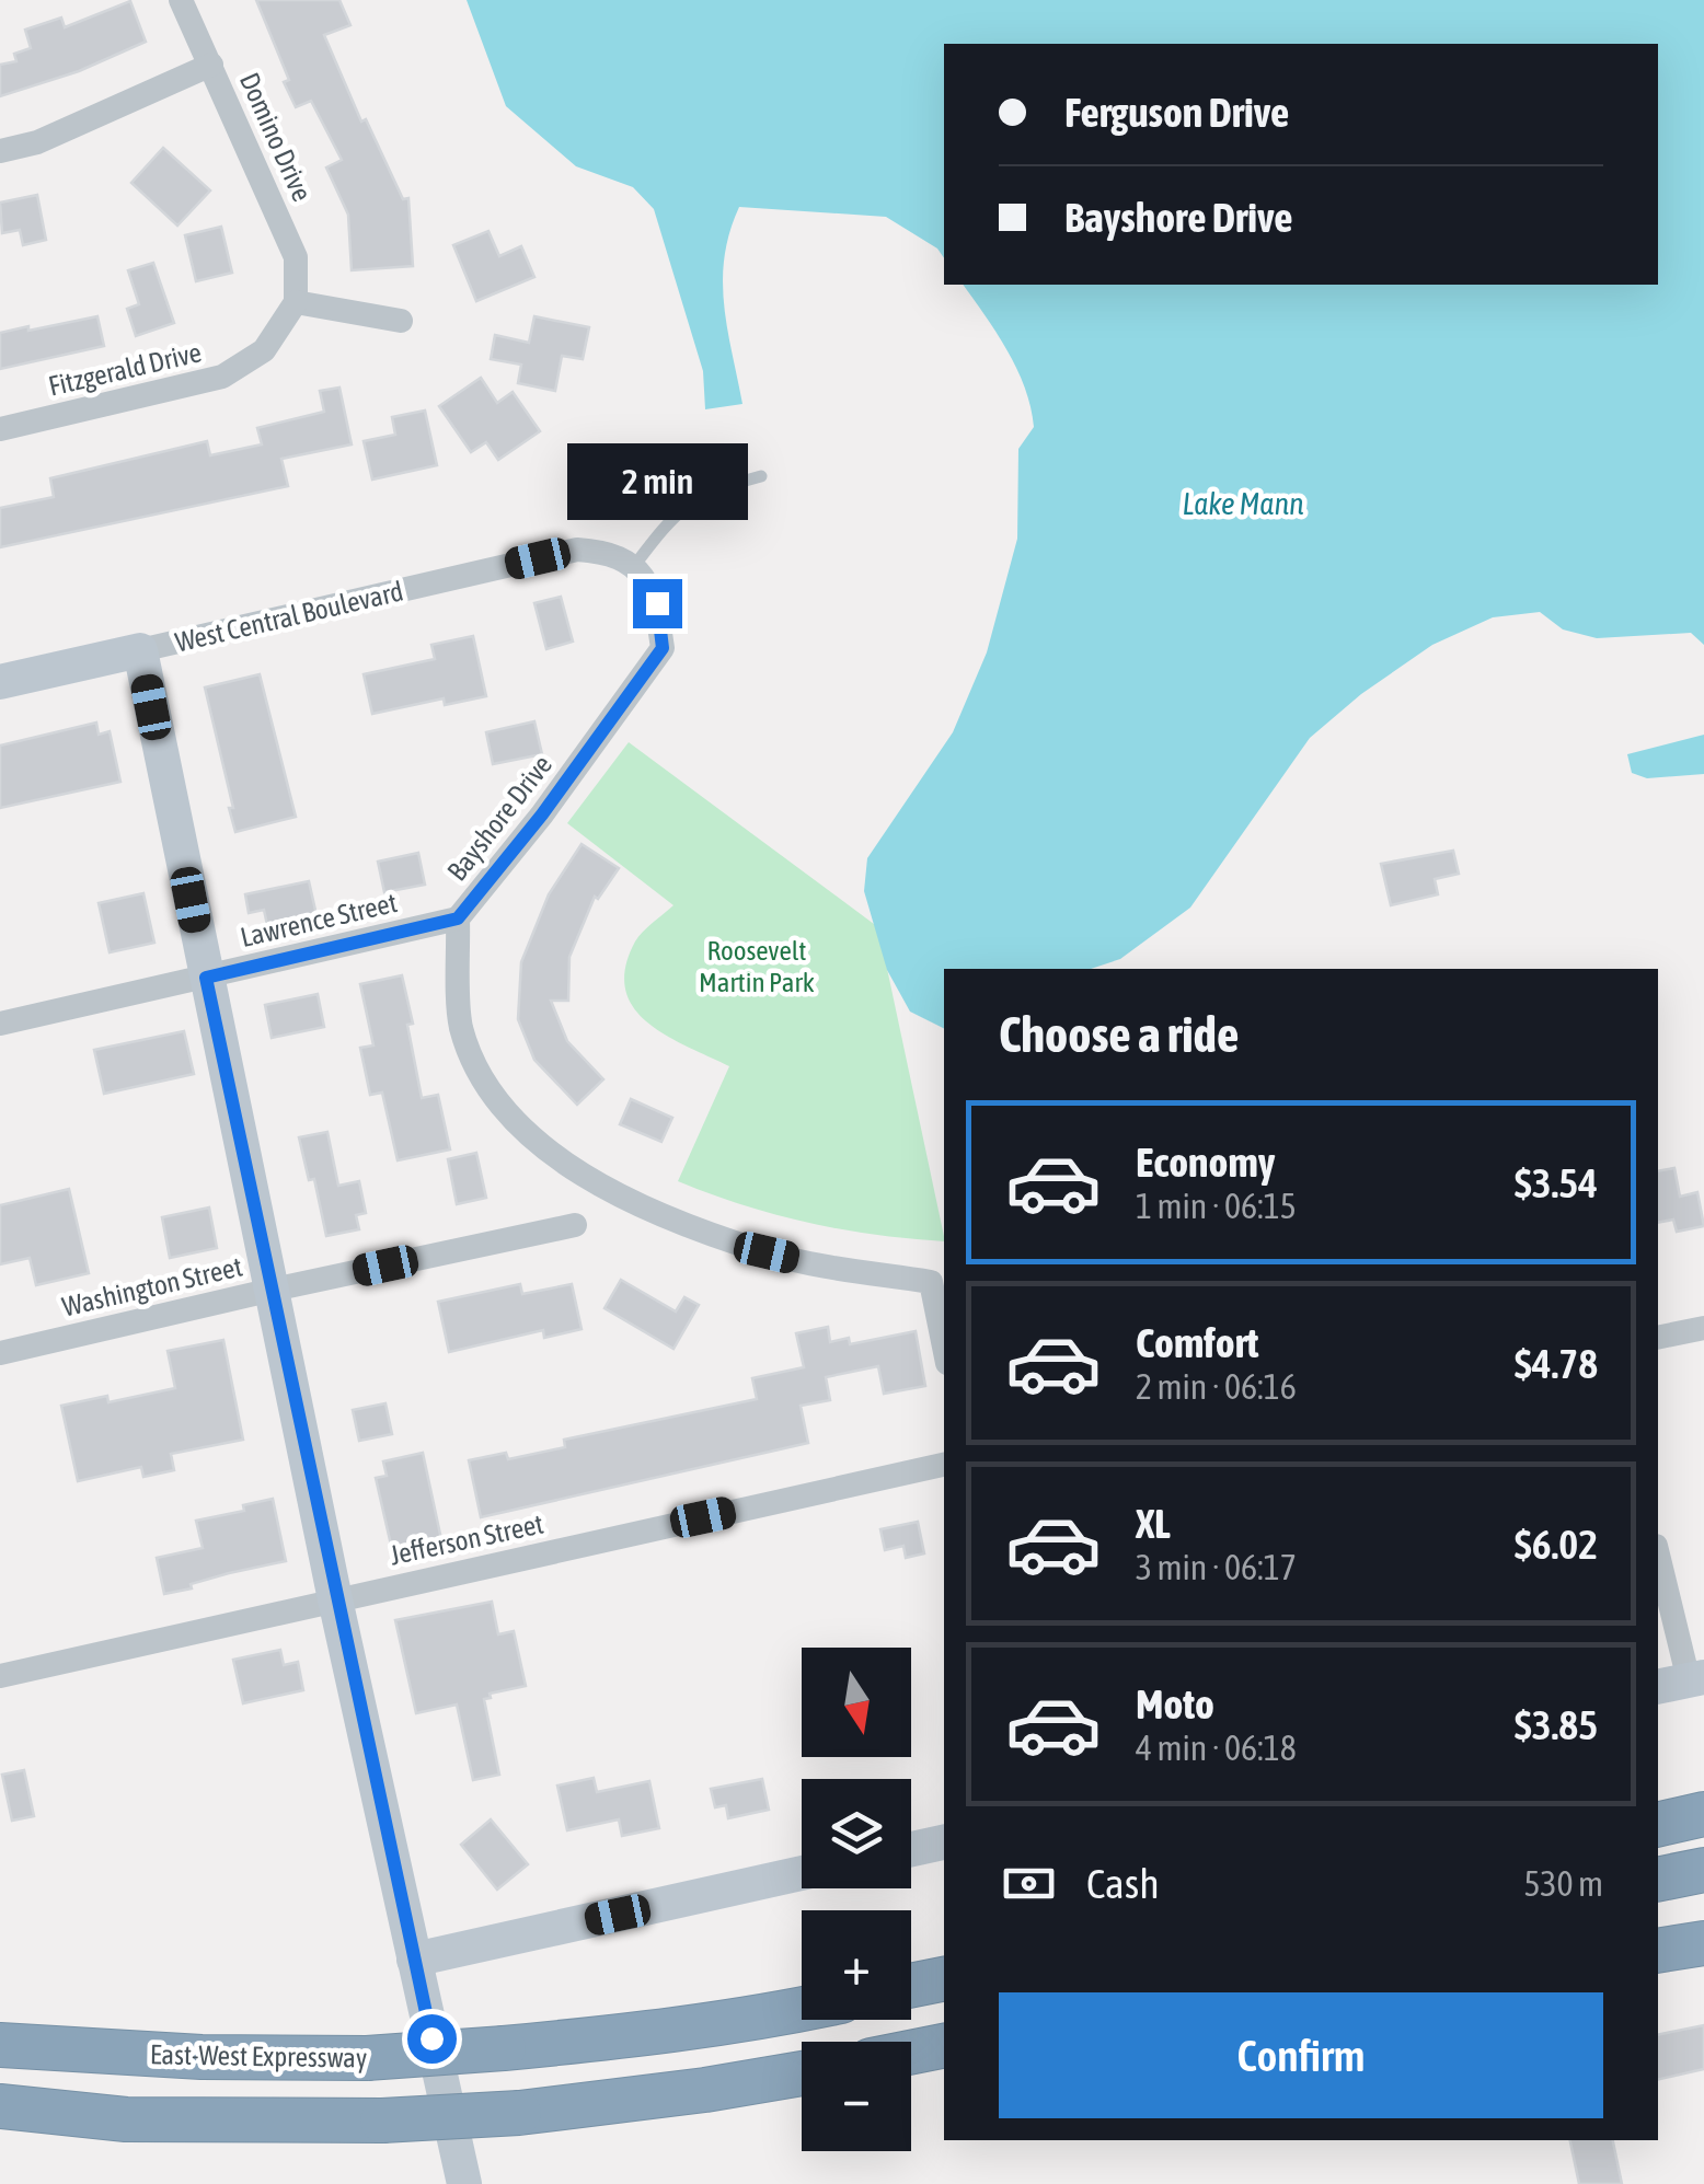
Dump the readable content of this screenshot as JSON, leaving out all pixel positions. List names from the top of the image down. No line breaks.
{"streets":{"highway":["East-West Expressway"],"street":["Domino Drive","Fitzgerald Drive","West Central Boulevard","Bayshore Drive","Lawrence Street","Washington Street","Jefferson Street"]},"crossings":[["Domino Drive","Fitzgerald Drive"],["West Central Boulevard","Bayshore Drive"],["Bayshore Drive","Lawrence Street"]],"water":["Lake Mann"],"parks":["Roosevelt Martin Park"],"north":"bottom","page":{"banner":["Ferguson Drive","Bayshore Drive"],"bubble":"2 min","heading":"Choose a ride","list":[{"name":"Economy","note":"1 min · 06:15","value":"$3.54"},{"name":"Comfort","note":"2 min · 06:16","value":"$4.78"},{"name":"XL","note":"3 min · 06:17","value":"$6.02"},{"name":"Moto","note":"4 min · 06:18","value":"$3.85"}],"map_buttons":["+","−"],"pay":["Cash","530 m"],"buttons":"Confirm"}}
